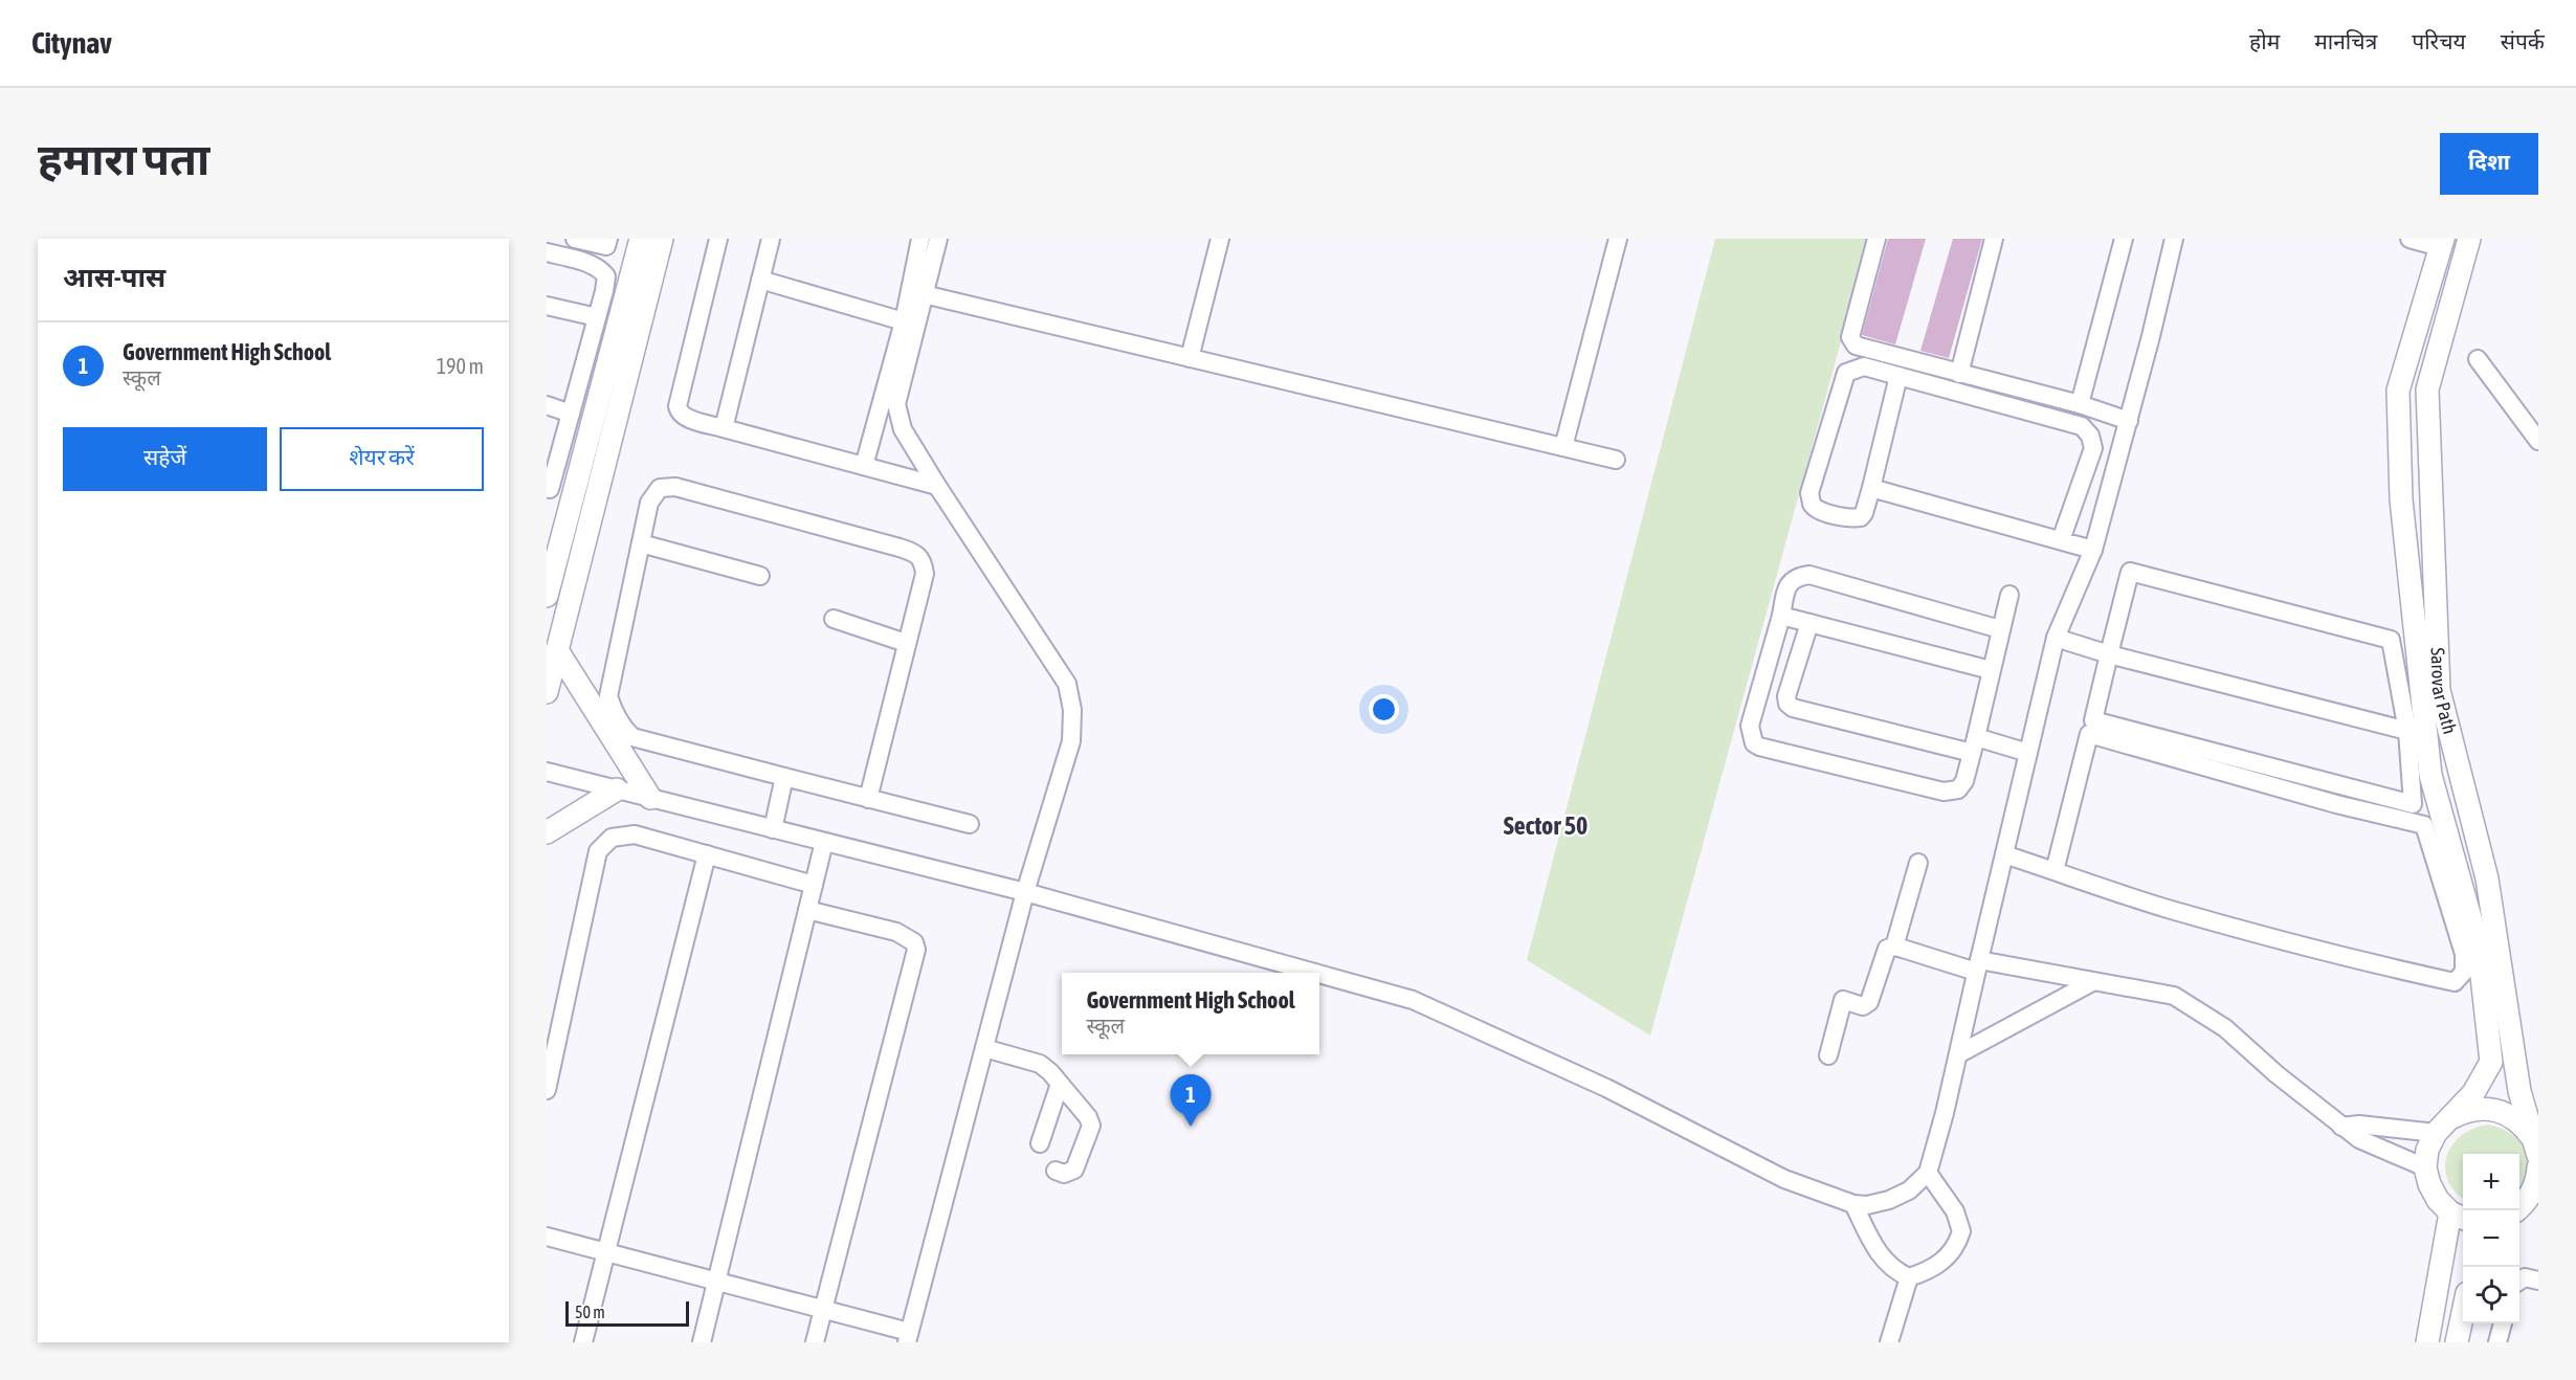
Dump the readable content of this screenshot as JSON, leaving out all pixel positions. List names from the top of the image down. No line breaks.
{"streets":{"main road":["Sarovar Path"]},"districts":["Sector 50"],"scale_bar":"50 m","page":{"header":"Citynav","nav":["होम","मानचित्र","परिचय","संपर्क"],"buttons":["दिशा",["सहेजें","शेयर करें"]],"title":"हमारा पता","heading":"आस-पास","list":[{"mark":"1","name":"Government High School","note":"स्कूल","value":"190 m"}],"popup":["Government High School","स्कूल"],"pins":"1","map_buttons":["+","−"],"scale":"50 m"}}
